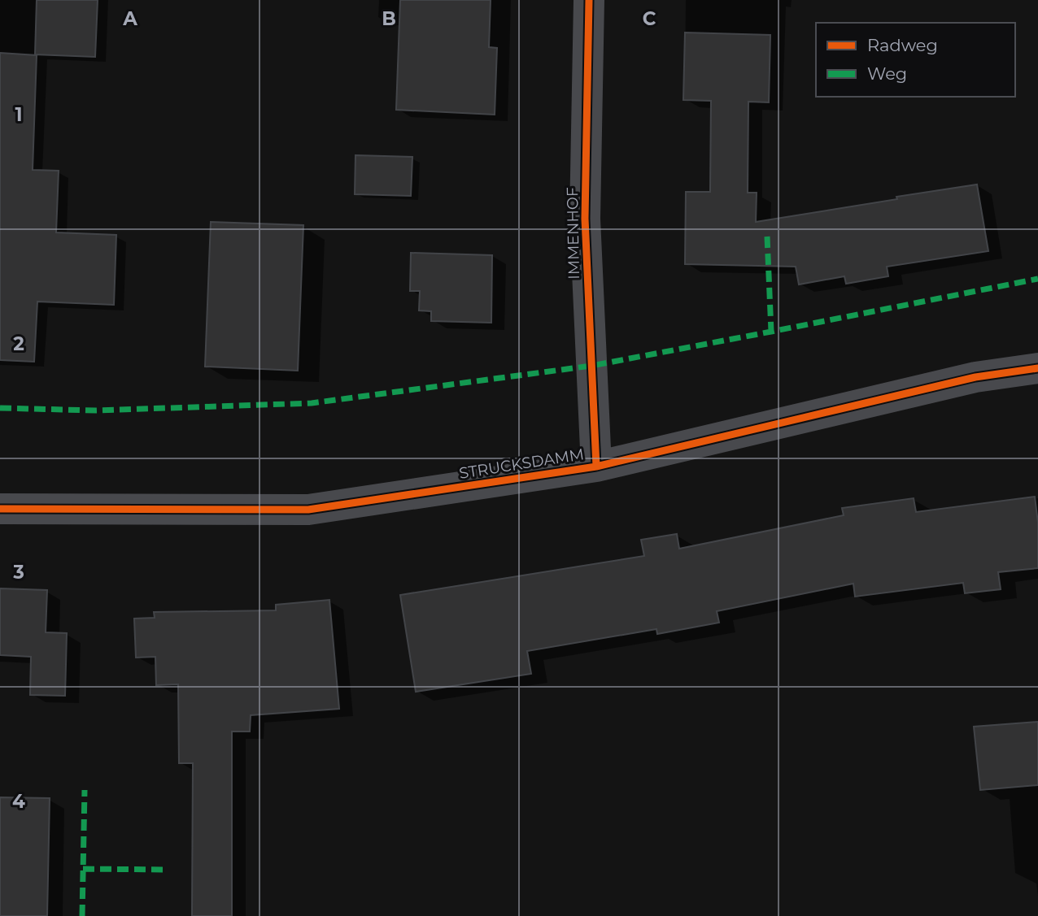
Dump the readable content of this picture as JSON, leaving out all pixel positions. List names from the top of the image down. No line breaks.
{"streets":{"street":["IMMENHOF","STRUCKSDAMM"]},"crossings":[["IMMENHOF","STRUCKSDAMM"]],"legend":["Radweg","Weg"],"grid":{"columns":["A","B","C"],"rows":["1","2","3","4"]}}
